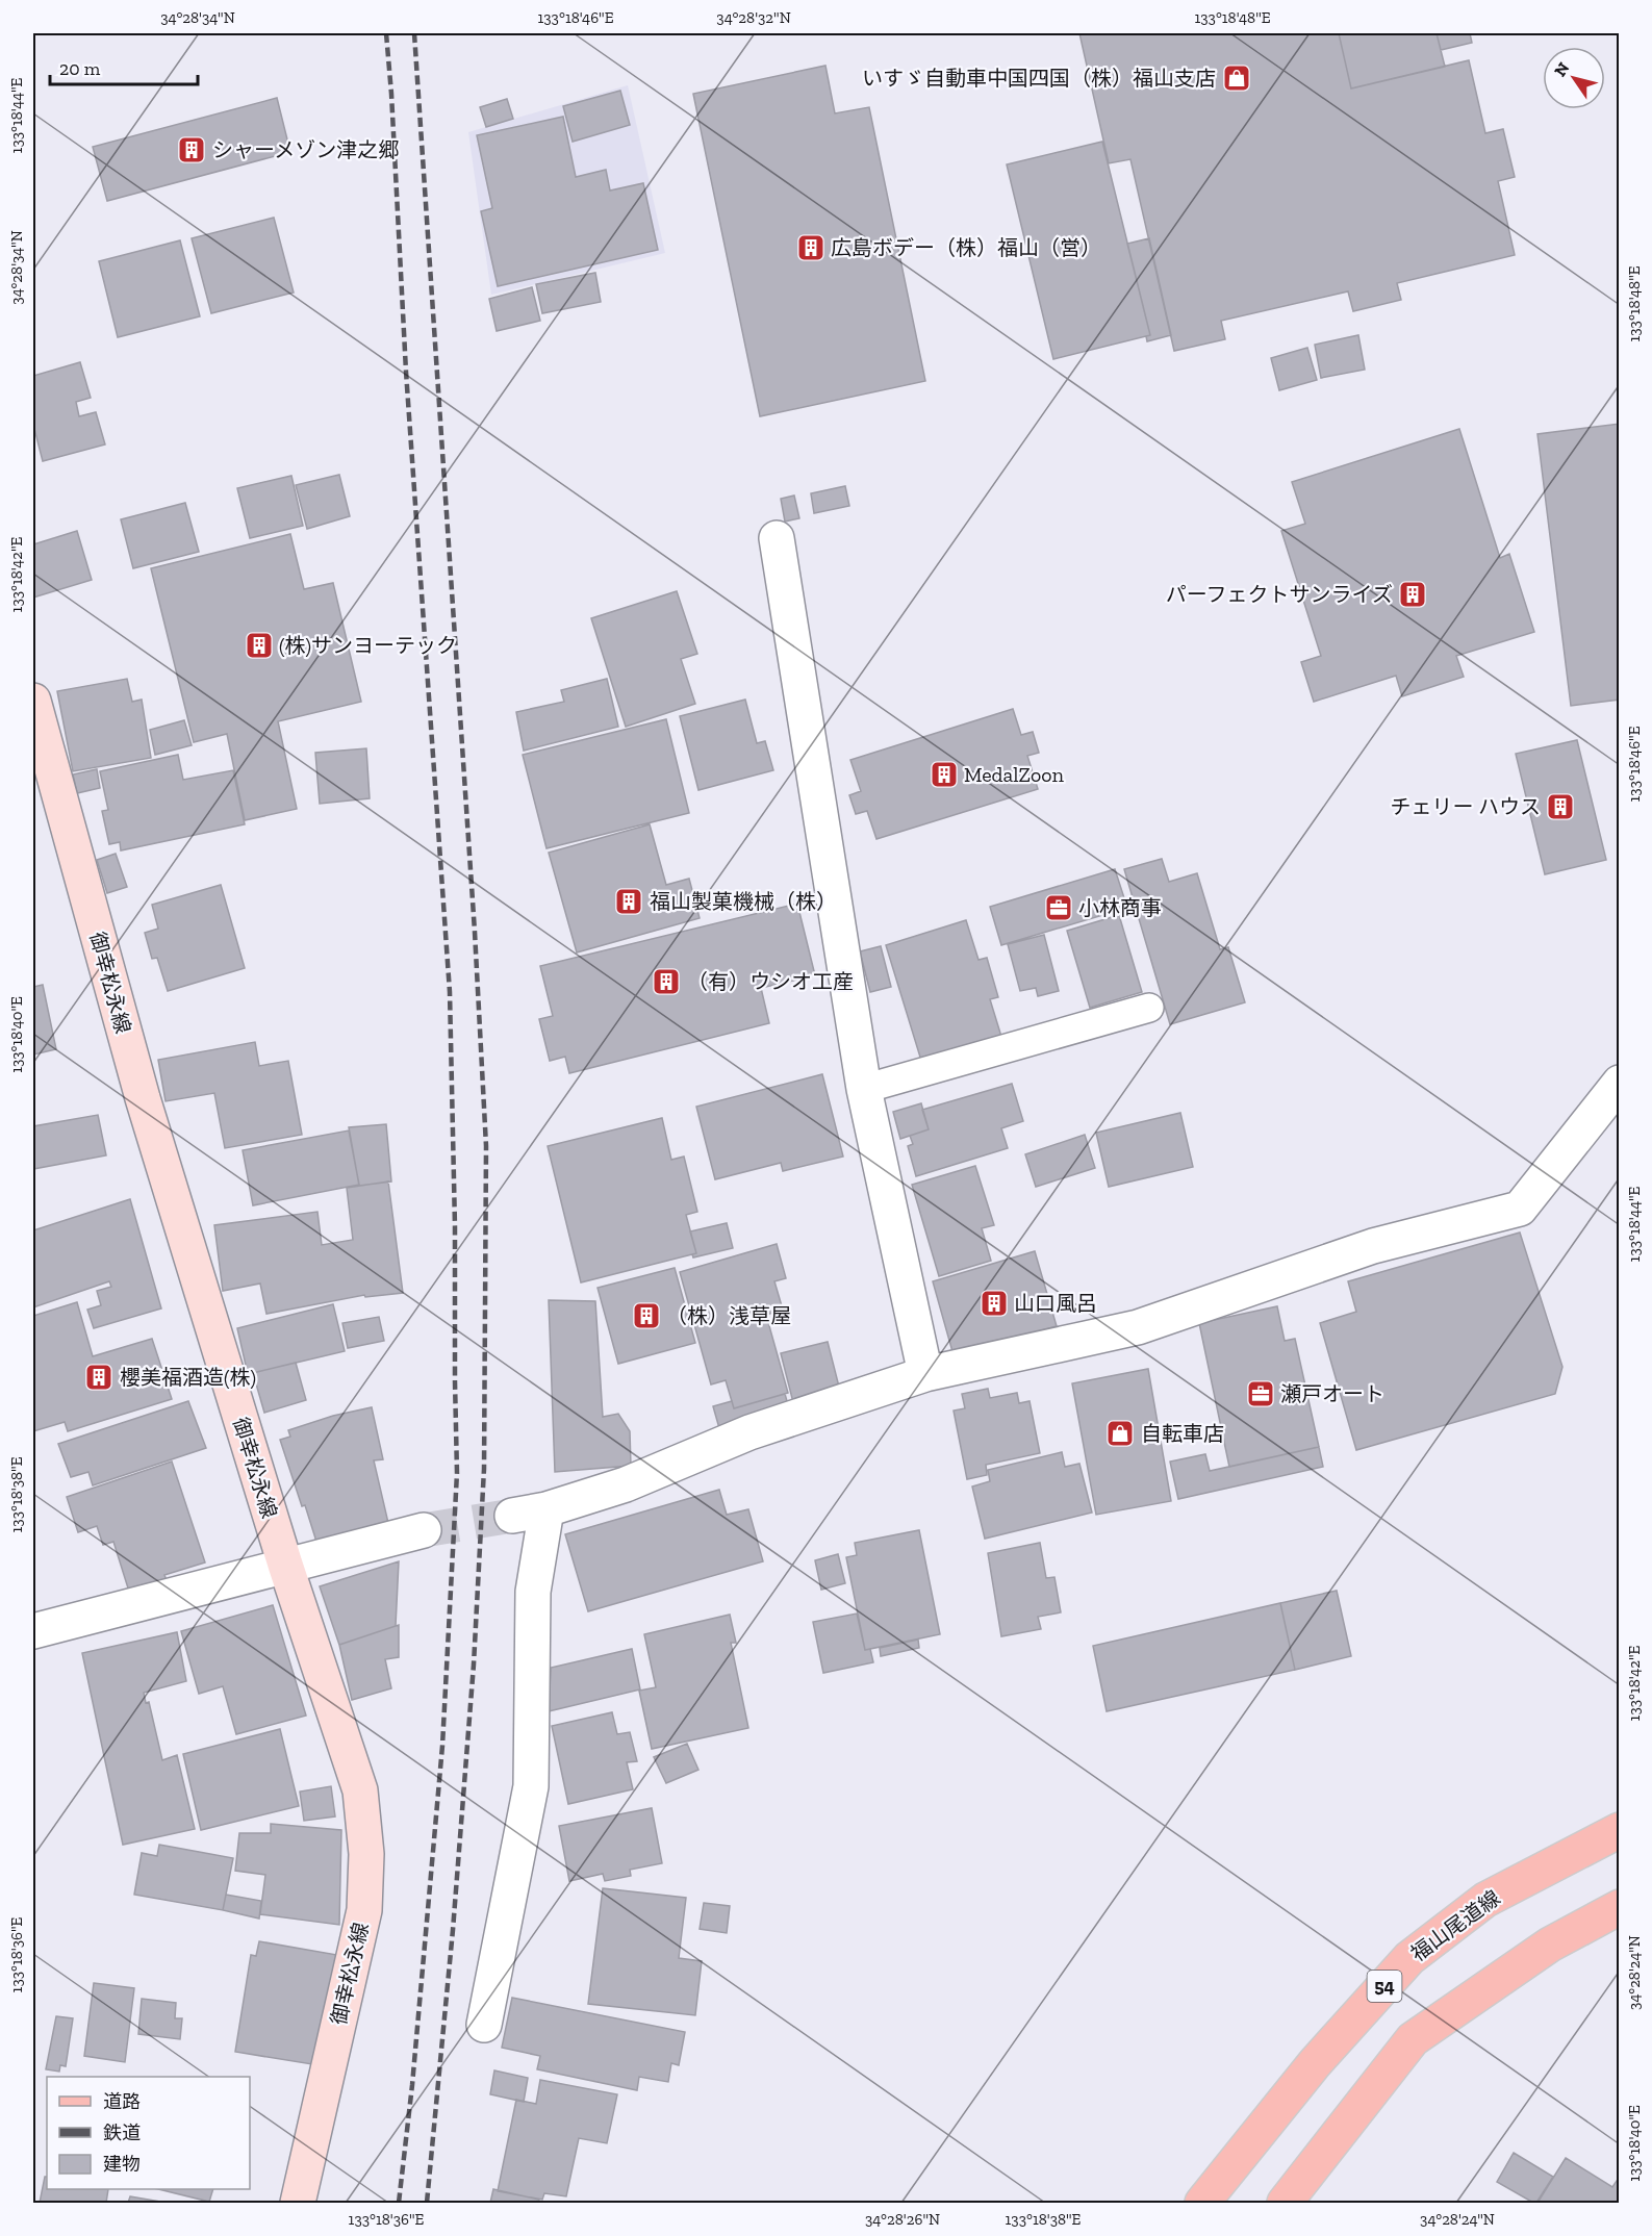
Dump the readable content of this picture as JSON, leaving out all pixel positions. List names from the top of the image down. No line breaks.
{"streets":{"main road":["御幸松永線","福山尾道線","54"]},"places":{"shop":["いすゞ自動車中国四国（株）福山支店","自転車店"],"building":["シャーメゾン津之郷","広島ボデー（株）福山（営）","パーフェクトサンライズ","(株)サンヨーテック","MedalZoon","チェリー ハウス","福山製菓機械（株）","（有）ウシオ工産","山口風呂","（株）浅草屋","櫻美福酒造(株)"],"office":["小林商事","瀬戸オート"]},"legend":["道路","鉄道","建物"],"scale_bar":"20 m","north":"top left","coordinates":["34°28'34\"N","133°18'46\"E","34°28'32\"N","133°18'48\"E","133°18'44\"E","133°18'42\"E","133°18'40\"E","133°18'38\"E","133°18'36\"E","34°28'24\"N","34°28'26\"N"]}
